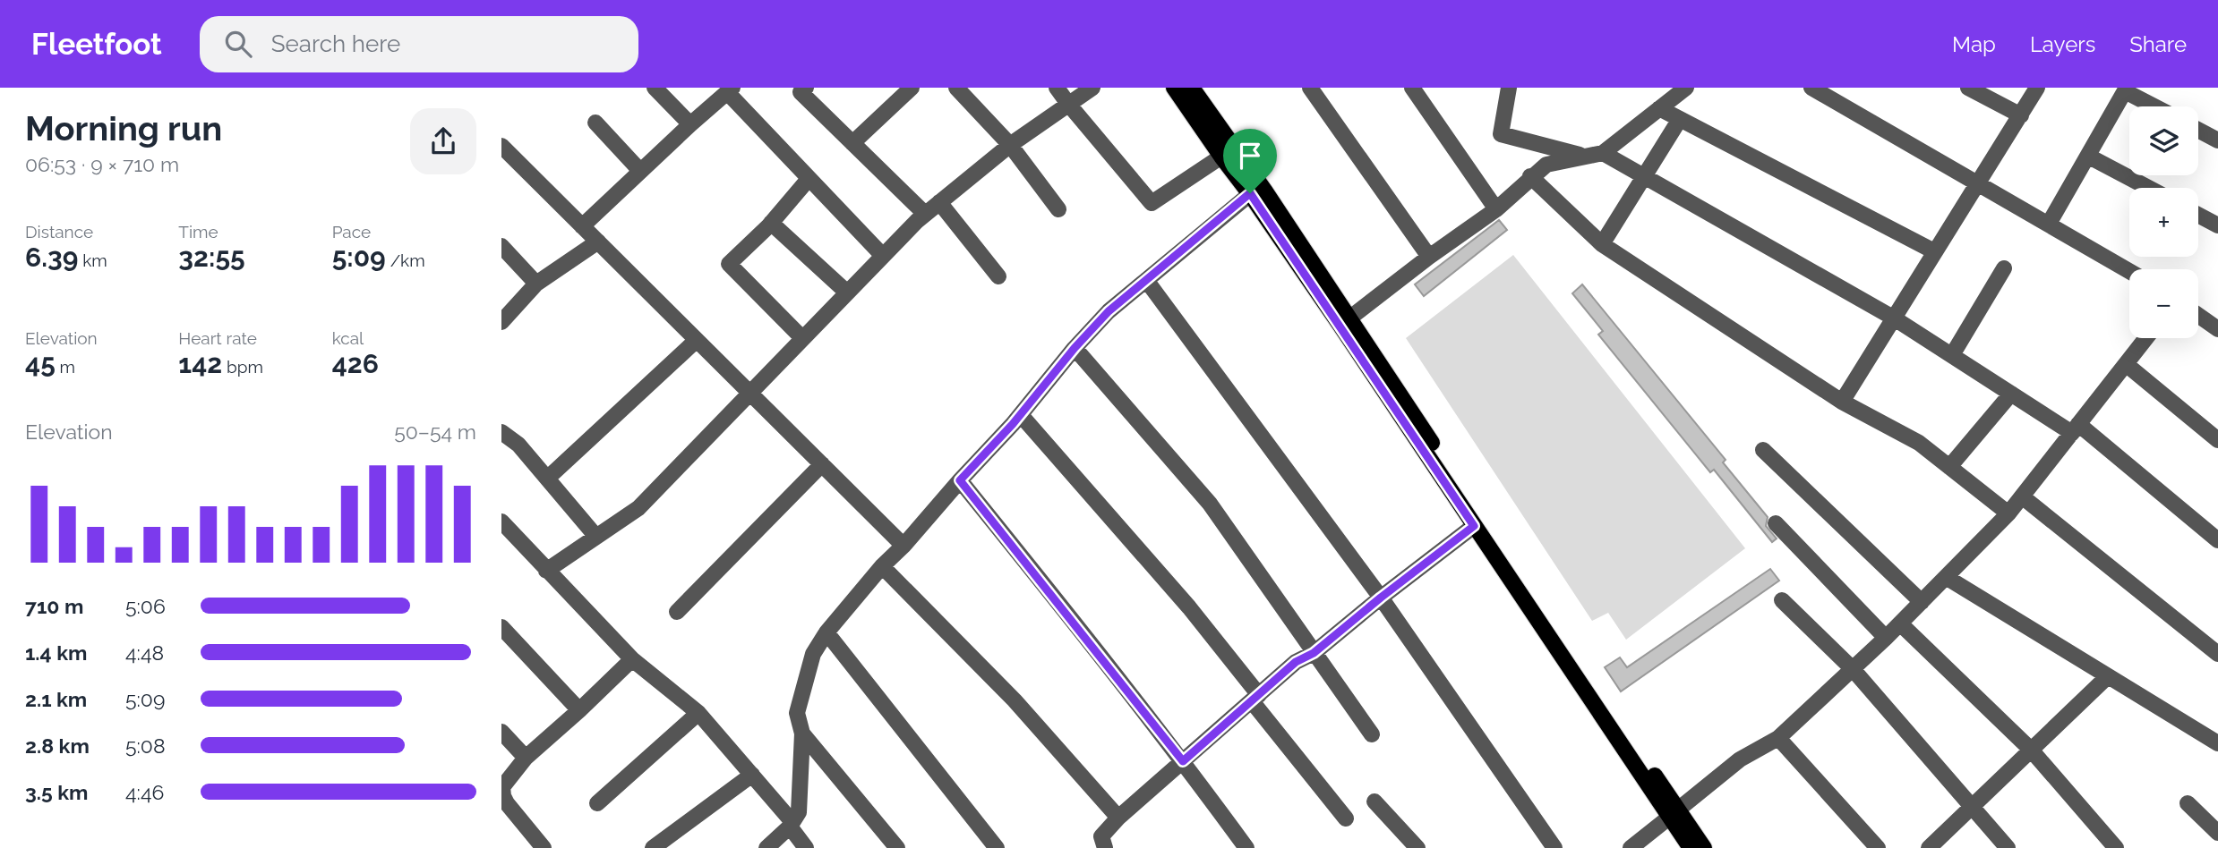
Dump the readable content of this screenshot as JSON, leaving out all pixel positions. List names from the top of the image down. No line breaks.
{"page":{"header":"Fleetfoot","search":"Search here","nav":["Map","Layers","Share"],"heading":["Morning run","06:53 · 9 × 710 m"],"map_buttons":["+","−"],"stats":[["Distance","6.39 km"],["Time","32:55"],["Pace","5:09 /km"],["Elevation","45 m"],["Heart rate","142 bpm"],["kcal","426"]],"chart":["Elevation","50–54 m"],"list":[{"name":"710 m","note":"5:06"},{"name":"1.4 km","note":"4:48"},{"name":"2.1 km","note":"5:09"},{"name":"2.8 km","note":"5:08"},{"name":"3.5 km","note":"4:46"}]}}
